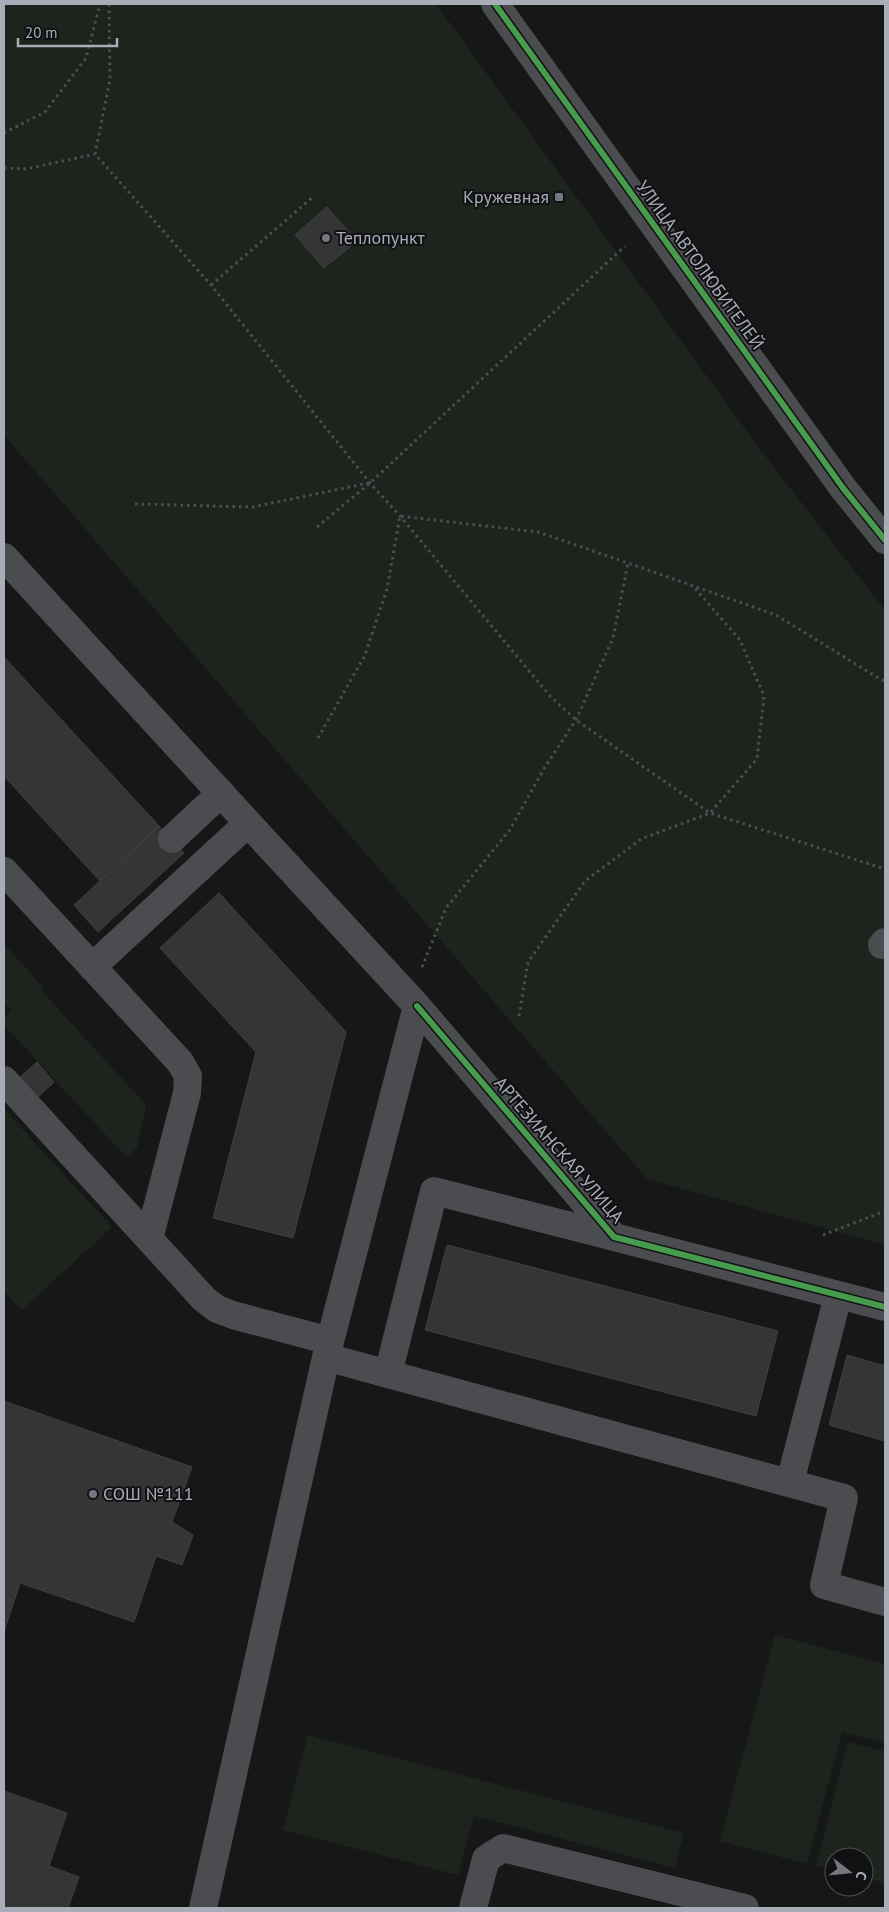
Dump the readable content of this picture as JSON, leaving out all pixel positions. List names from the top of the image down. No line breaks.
{"streets":{"street":["УЛИЦА АВТОЛЮБИТЕЛЕЙ","АРТЕЗИАНСКАЯ УЛИЦА"]},"places":{"transit":["Кружевная"],"other":["Теплопункт","СОШ №111"]},"scale_bar":"20 m","north":"right"}
